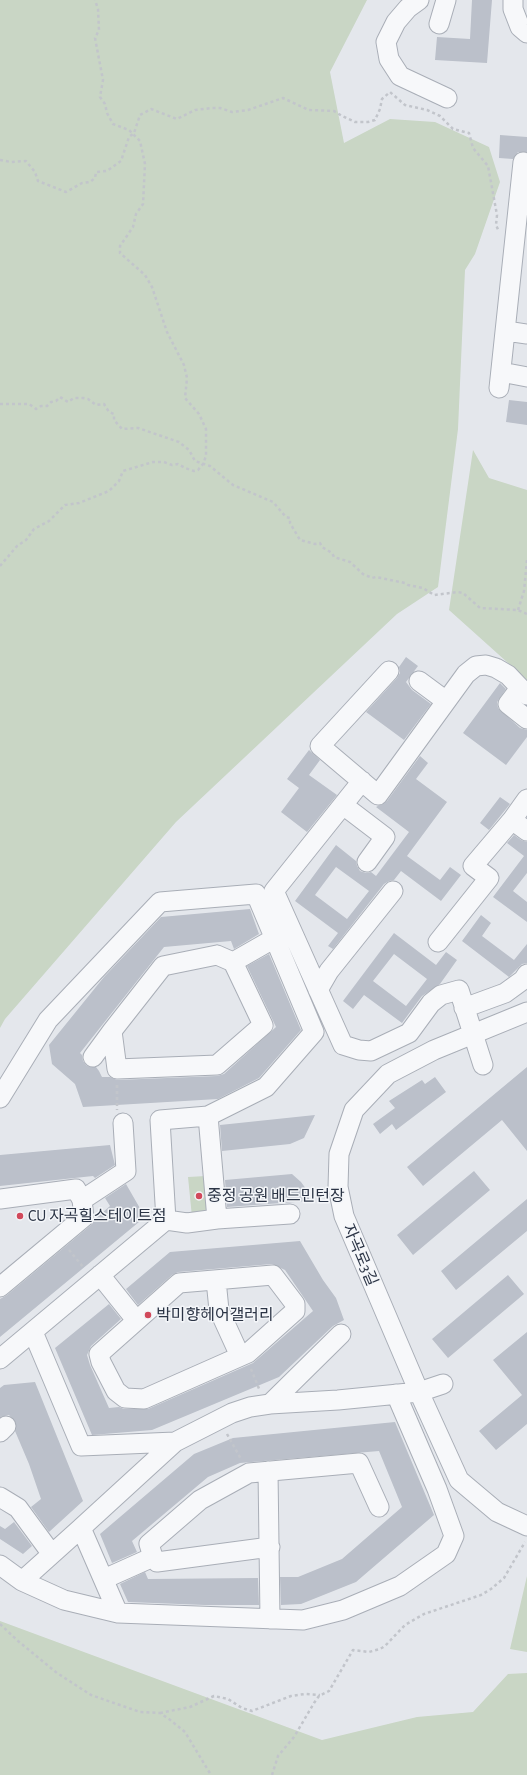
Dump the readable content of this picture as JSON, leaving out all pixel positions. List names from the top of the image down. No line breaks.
{"streets":{"street":["자곡로3길"]},"places":["중정 공원 배드민턴장","CU 자곡힐스테이트점","박미향헤어갤러리"]}
